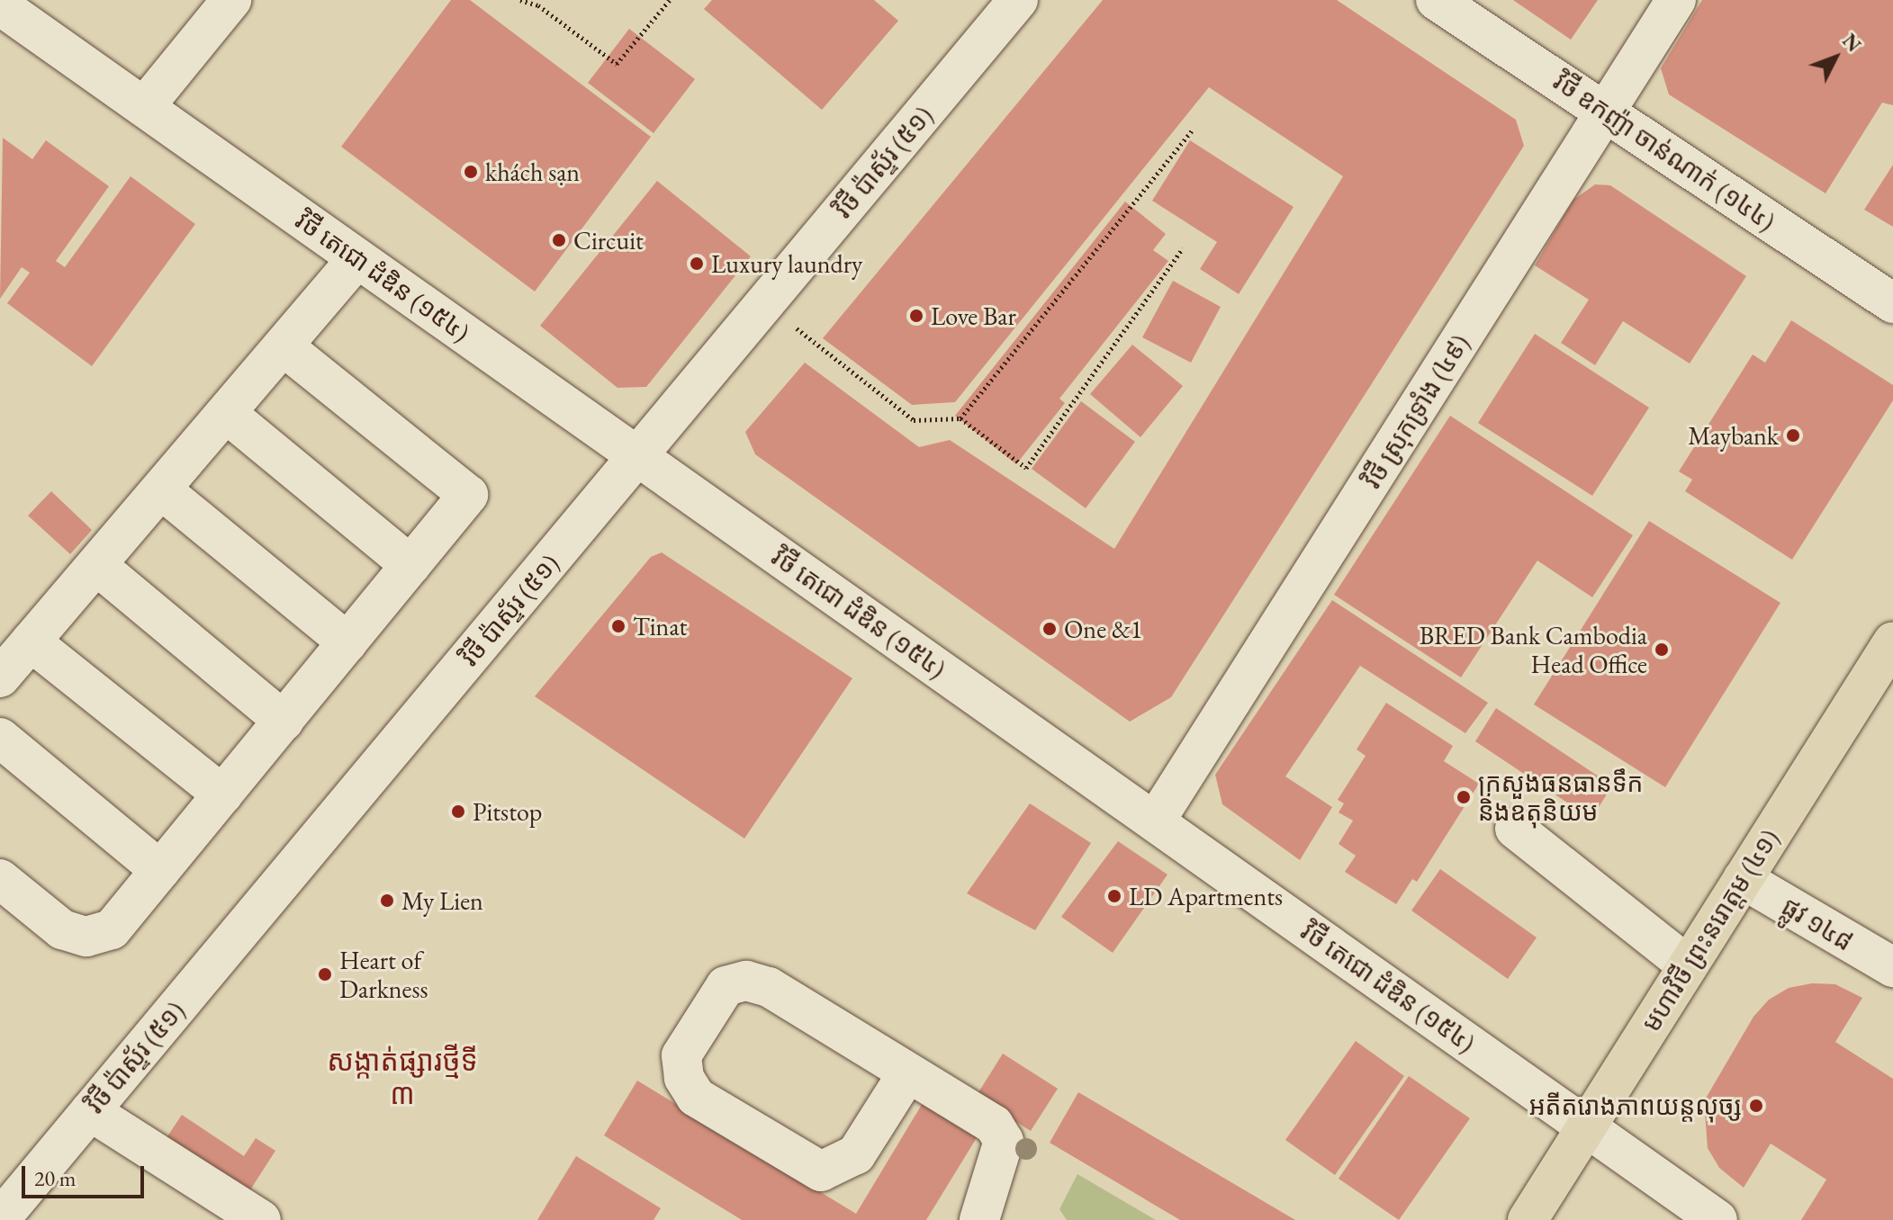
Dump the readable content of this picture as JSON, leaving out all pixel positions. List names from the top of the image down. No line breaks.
{"streets":{"main road":["មហាវិថី ព្រះនរោត្តម (៤១)"],"street":["វិថី ឧកញ៉ា ចាន់ណាក់ (១៤៤)","វិថី ប៉ាស្ទ័រ (៥១)","វិថី តេជោ ដំឌិន (១៥៤)","វិថី ស្រុកទ្រាំង (៤៩)","ផ្លូវ ១៤៨"]},"crossings":[["វិថី ឧកញ៉ា ចាន់ណាក់ (១៤៤)","វិថី ស្រុកទ្រាំង (៤៩)"],["វិថី ប៉ាស្ទ័រ (៥១)","វិថី តេជោ ដំឌិន (១៥៤)"],["វិថី តេជោ ដំឌិន (១៥៤)","វិថី ស្រុកទ្រាំង (៤៩)"],["វិថី តេជោ ដំឌិន (១៥៤)","មហាវិថី ព្រះនរោត្តម (៤១)"],["ផ្លូវ ១៤៨","មហាវិថី ព្រះនរោត្តម (៤១)"]],"districts":["សង្កាត់ផ្សារថ្មីទី ៣"],"places":["khách sạn","Circuit","Luxury laundry","Love Bar","Maybank","Tinat","One &1","BRED Bank Cambodia Head Office","ក្រសួងធនធានទឹក និងឧតុនិយម","Pitstop","LD Apartments","My Lien","Heart of Darkness","អតីតរោងភាពយន្តលុច្ស"],"scale_bar":"20 m","north":"top right"}
